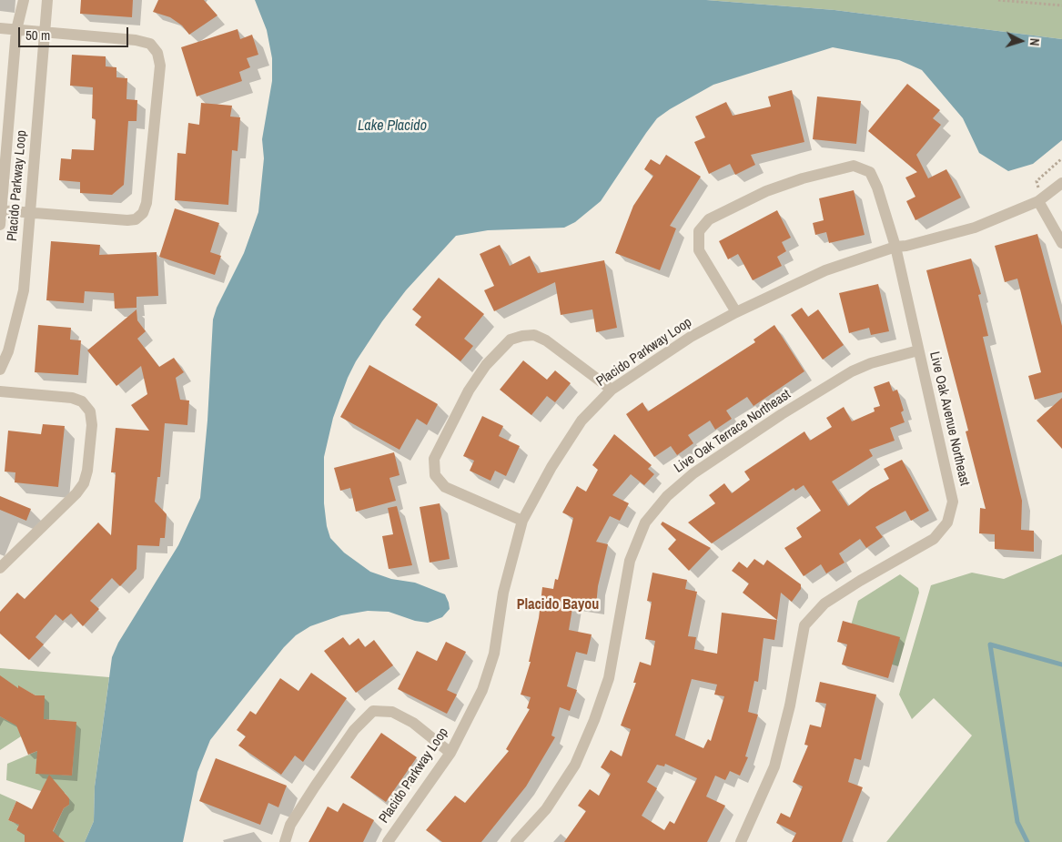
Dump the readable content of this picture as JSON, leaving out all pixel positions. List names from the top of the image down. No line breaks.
{"streets":{"street":["Placido Parkway Loop","Live Oak Avenue Northeast","Live Oak Terrace Northeast"]},"crossings":[["Placido Parkway Loop","Live Oak Avenue Northeast"],["Live Oak Avenue Northeast","Live Oak Terrace Northeast"]],"districts":["Placido Bayou"],"water":["Lake Placido"],"scale_bar":"50 m","north":"right"}
